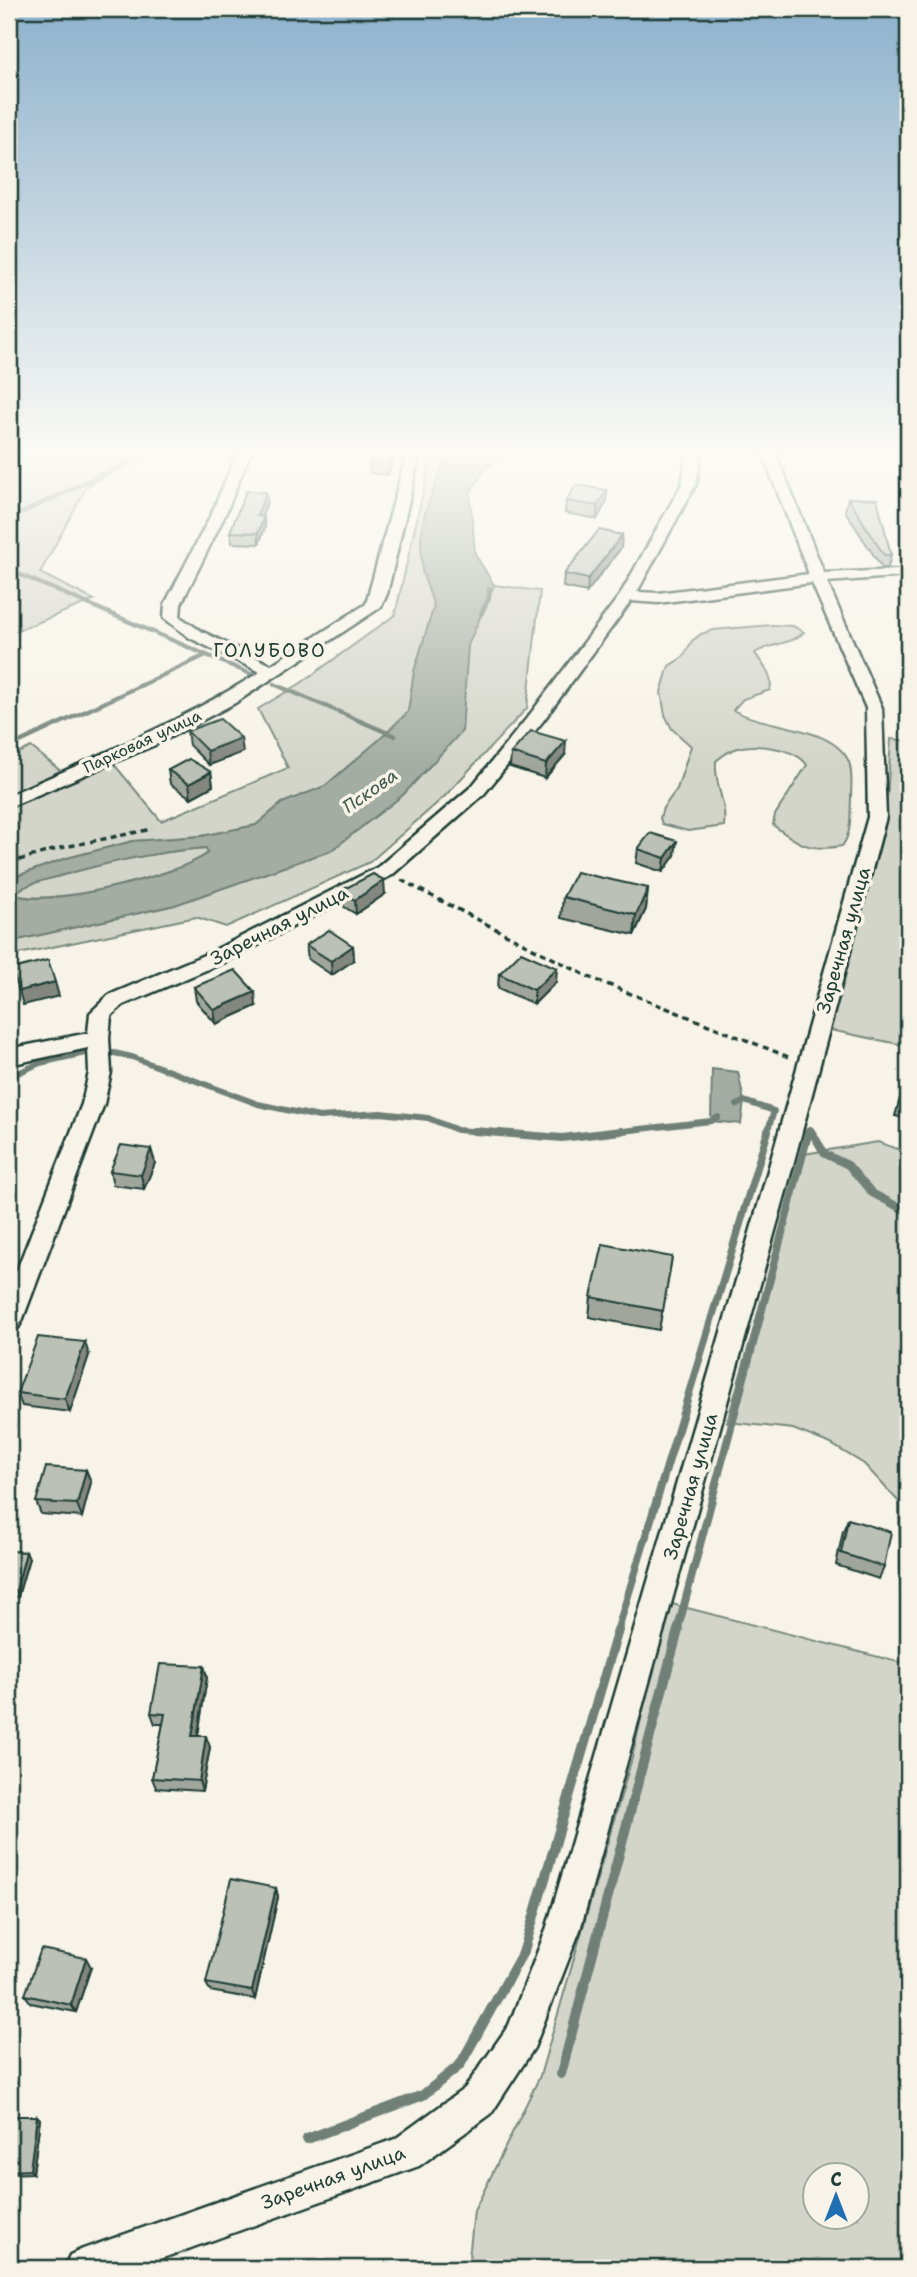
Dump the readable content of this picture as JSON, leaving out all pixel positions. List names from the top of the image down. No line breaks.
{"streets":{"street":["Парковая улица","Заречная улица"]},"districts":["ГОЛУБОВО"],"water":["Пскова"],"north":"top"}
